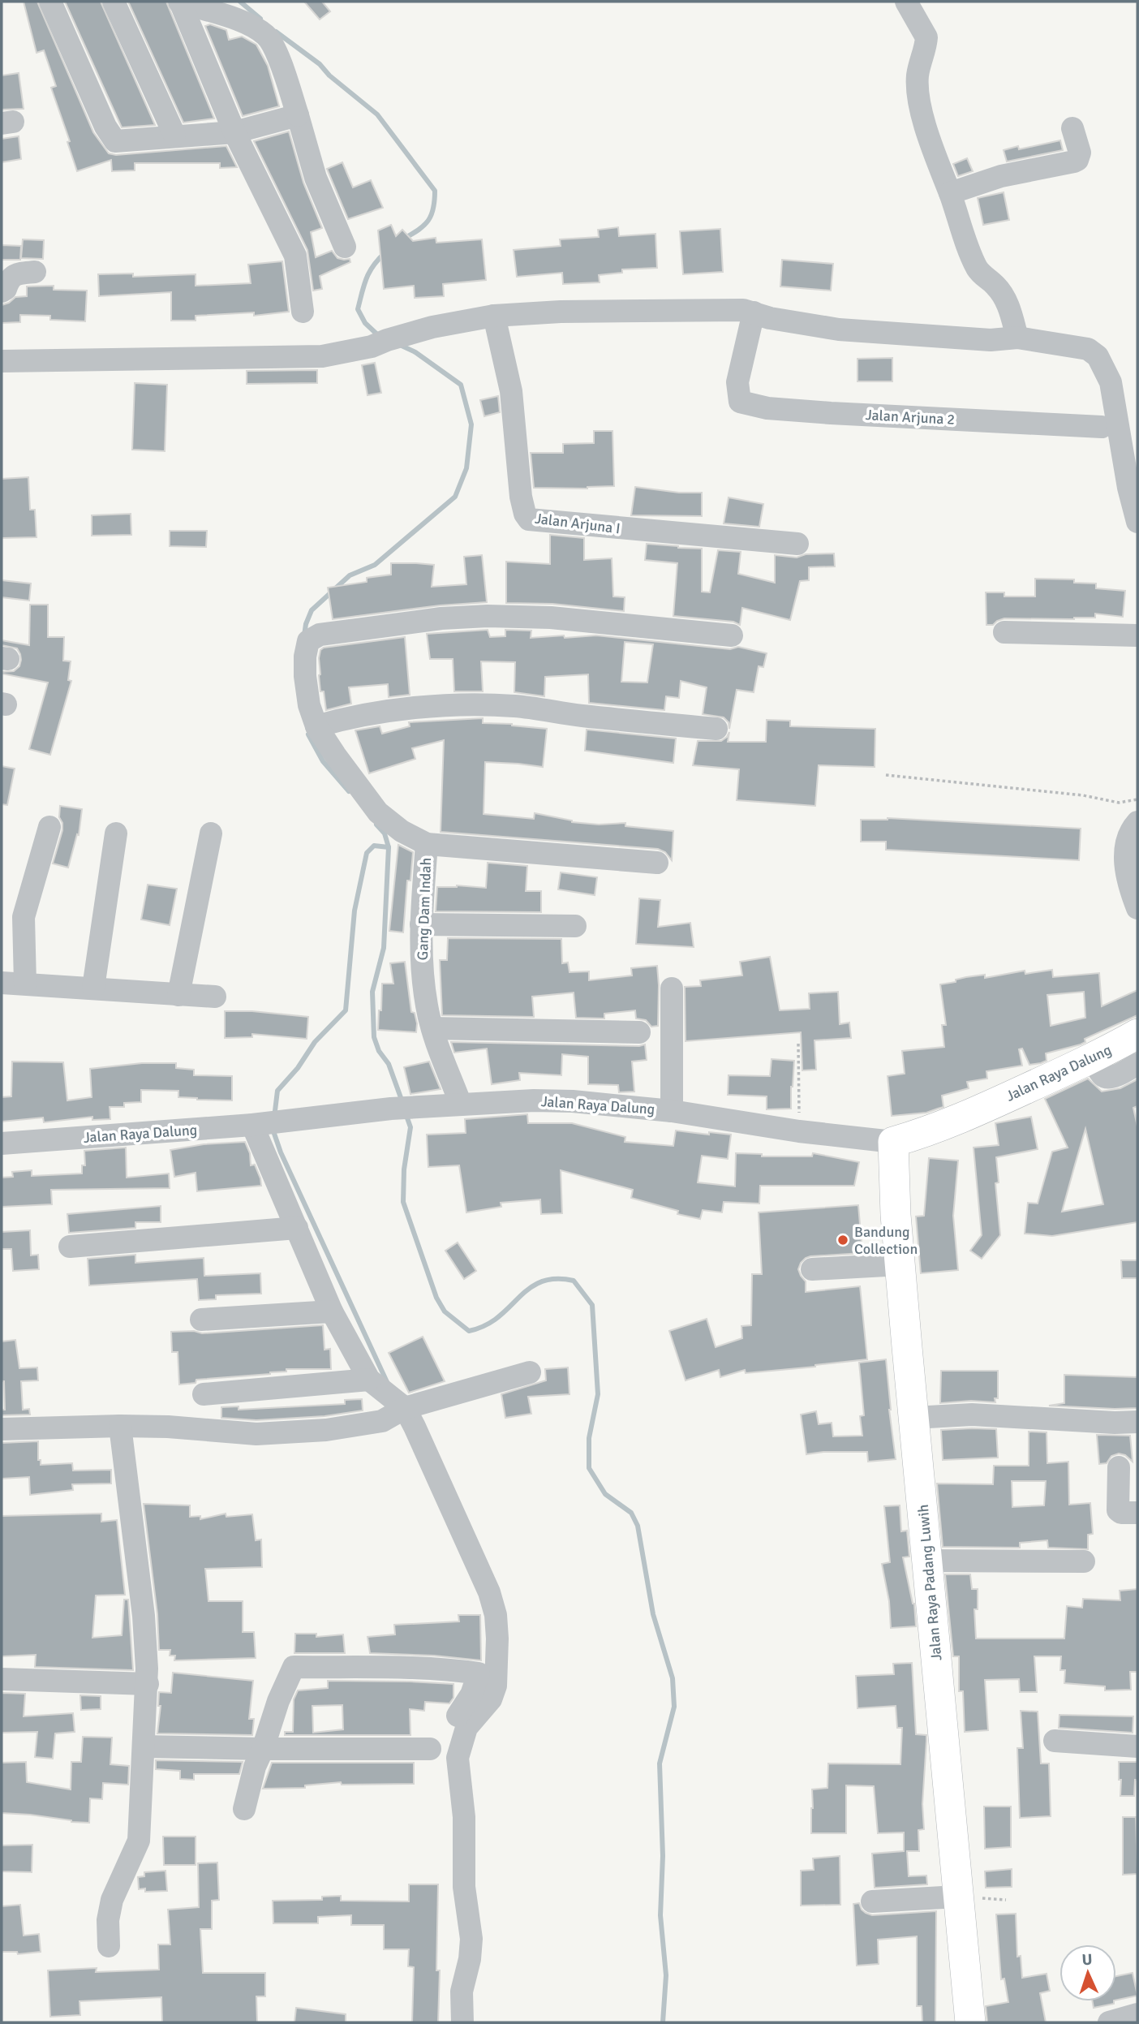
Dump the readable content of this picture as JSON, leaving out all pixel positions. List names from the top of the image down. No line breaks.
{"streets":{"main road":["Jalan Raya Dalung","Jalan Raya Padang Luwih"],"street":["Jalan Arjuna 2","Jalan Arjuna I","Gang Dam Indah"]},"crossings":[["Gang Dam Indah","Jalan Raya Dalung"],["Jalan Raya Dalung","Jalan Raya Padang Luwih"]],"places":["Bandung Collection"],"north":"top"}
